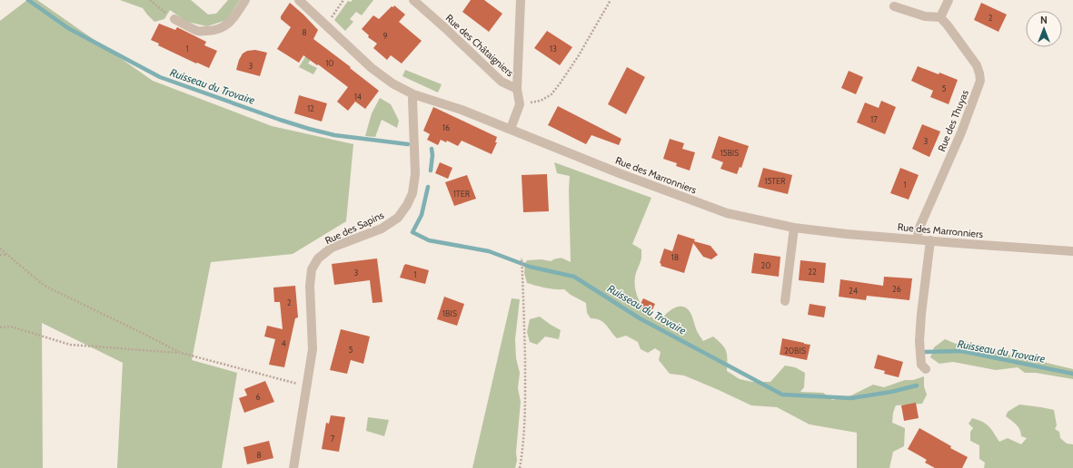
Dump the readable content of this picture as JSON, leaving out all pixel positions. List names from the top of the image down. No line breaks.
{"streets":{"street":["Rue des Châtaigniers","Rue des Thuyas","Rue des Marronniers","Rue des Sapins"]},"crossings":[["Rue des Thuyas","Rue des Marronniers"],["Rue des Marronniers","Rue des Sapins"]],"water":["Ruisseau du Trovaire"],"house_numbers":["2","8","9","1","13","10","3","5","14","12","17","16","3","15BIS","15TER","1","1TER","18","20","22","3","1","26","24","2","1BIS","4","5","20BIS","6","7","8"],"north":"top"}
